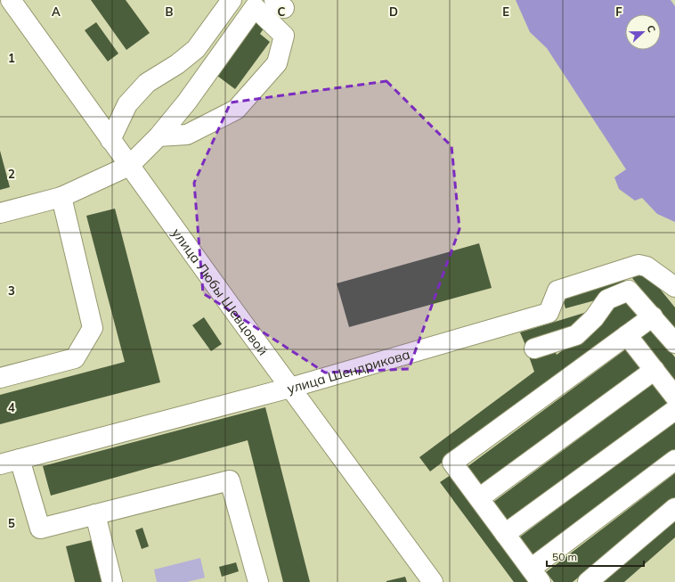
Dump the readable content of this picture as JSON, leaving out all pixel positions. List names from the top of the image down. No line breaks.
{"streets":{"street":["улица Любы Шевцовой","улица Шендрикова"]},"crossings":[["улица Любы Шевцовой","улица Шендрикова"]],"scale_bar":"50 m","north":"right","grid":{"columns":["A","B","C","D","E","F"],"rows":["1","2","3","4","5"]}}
